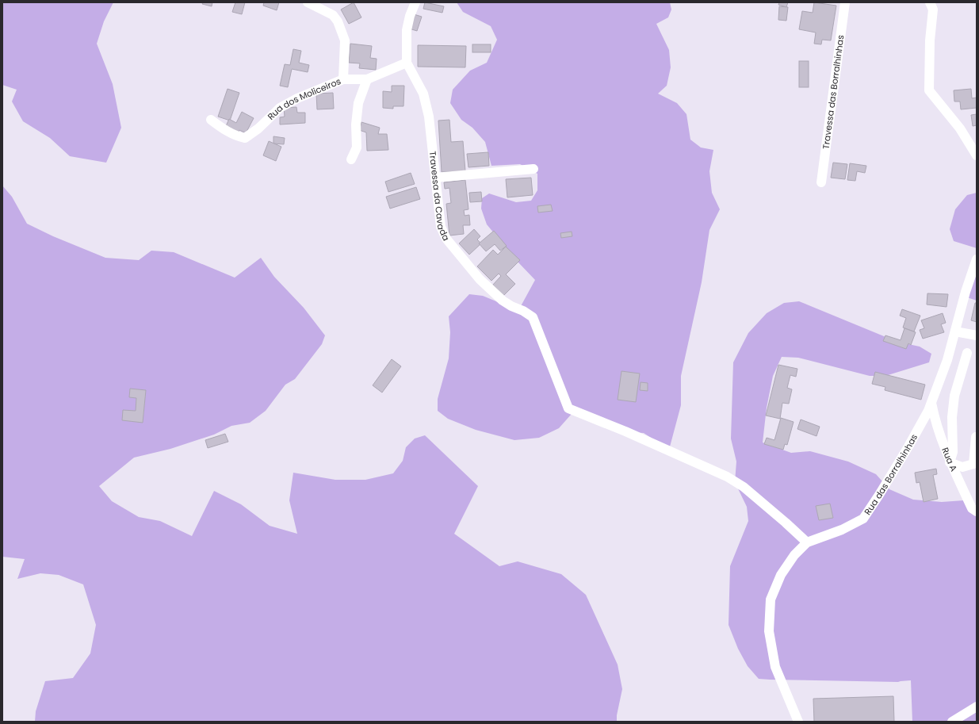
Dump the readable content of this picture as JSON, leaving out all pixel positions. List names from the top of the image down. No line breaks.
{"streets":{"street":["Travessa das Borralhinhas","Rua dos Moliceiros","Travessa da Cavada","Rua A","Rua das Borralhinhas"]},"crossings":[["Rua dos Moliceiros","Travessa da Cavada"],["Travessa da Cavada","Rua das Borralhinhas"],["Rua A","Rua das Borralhinhas"]]}
